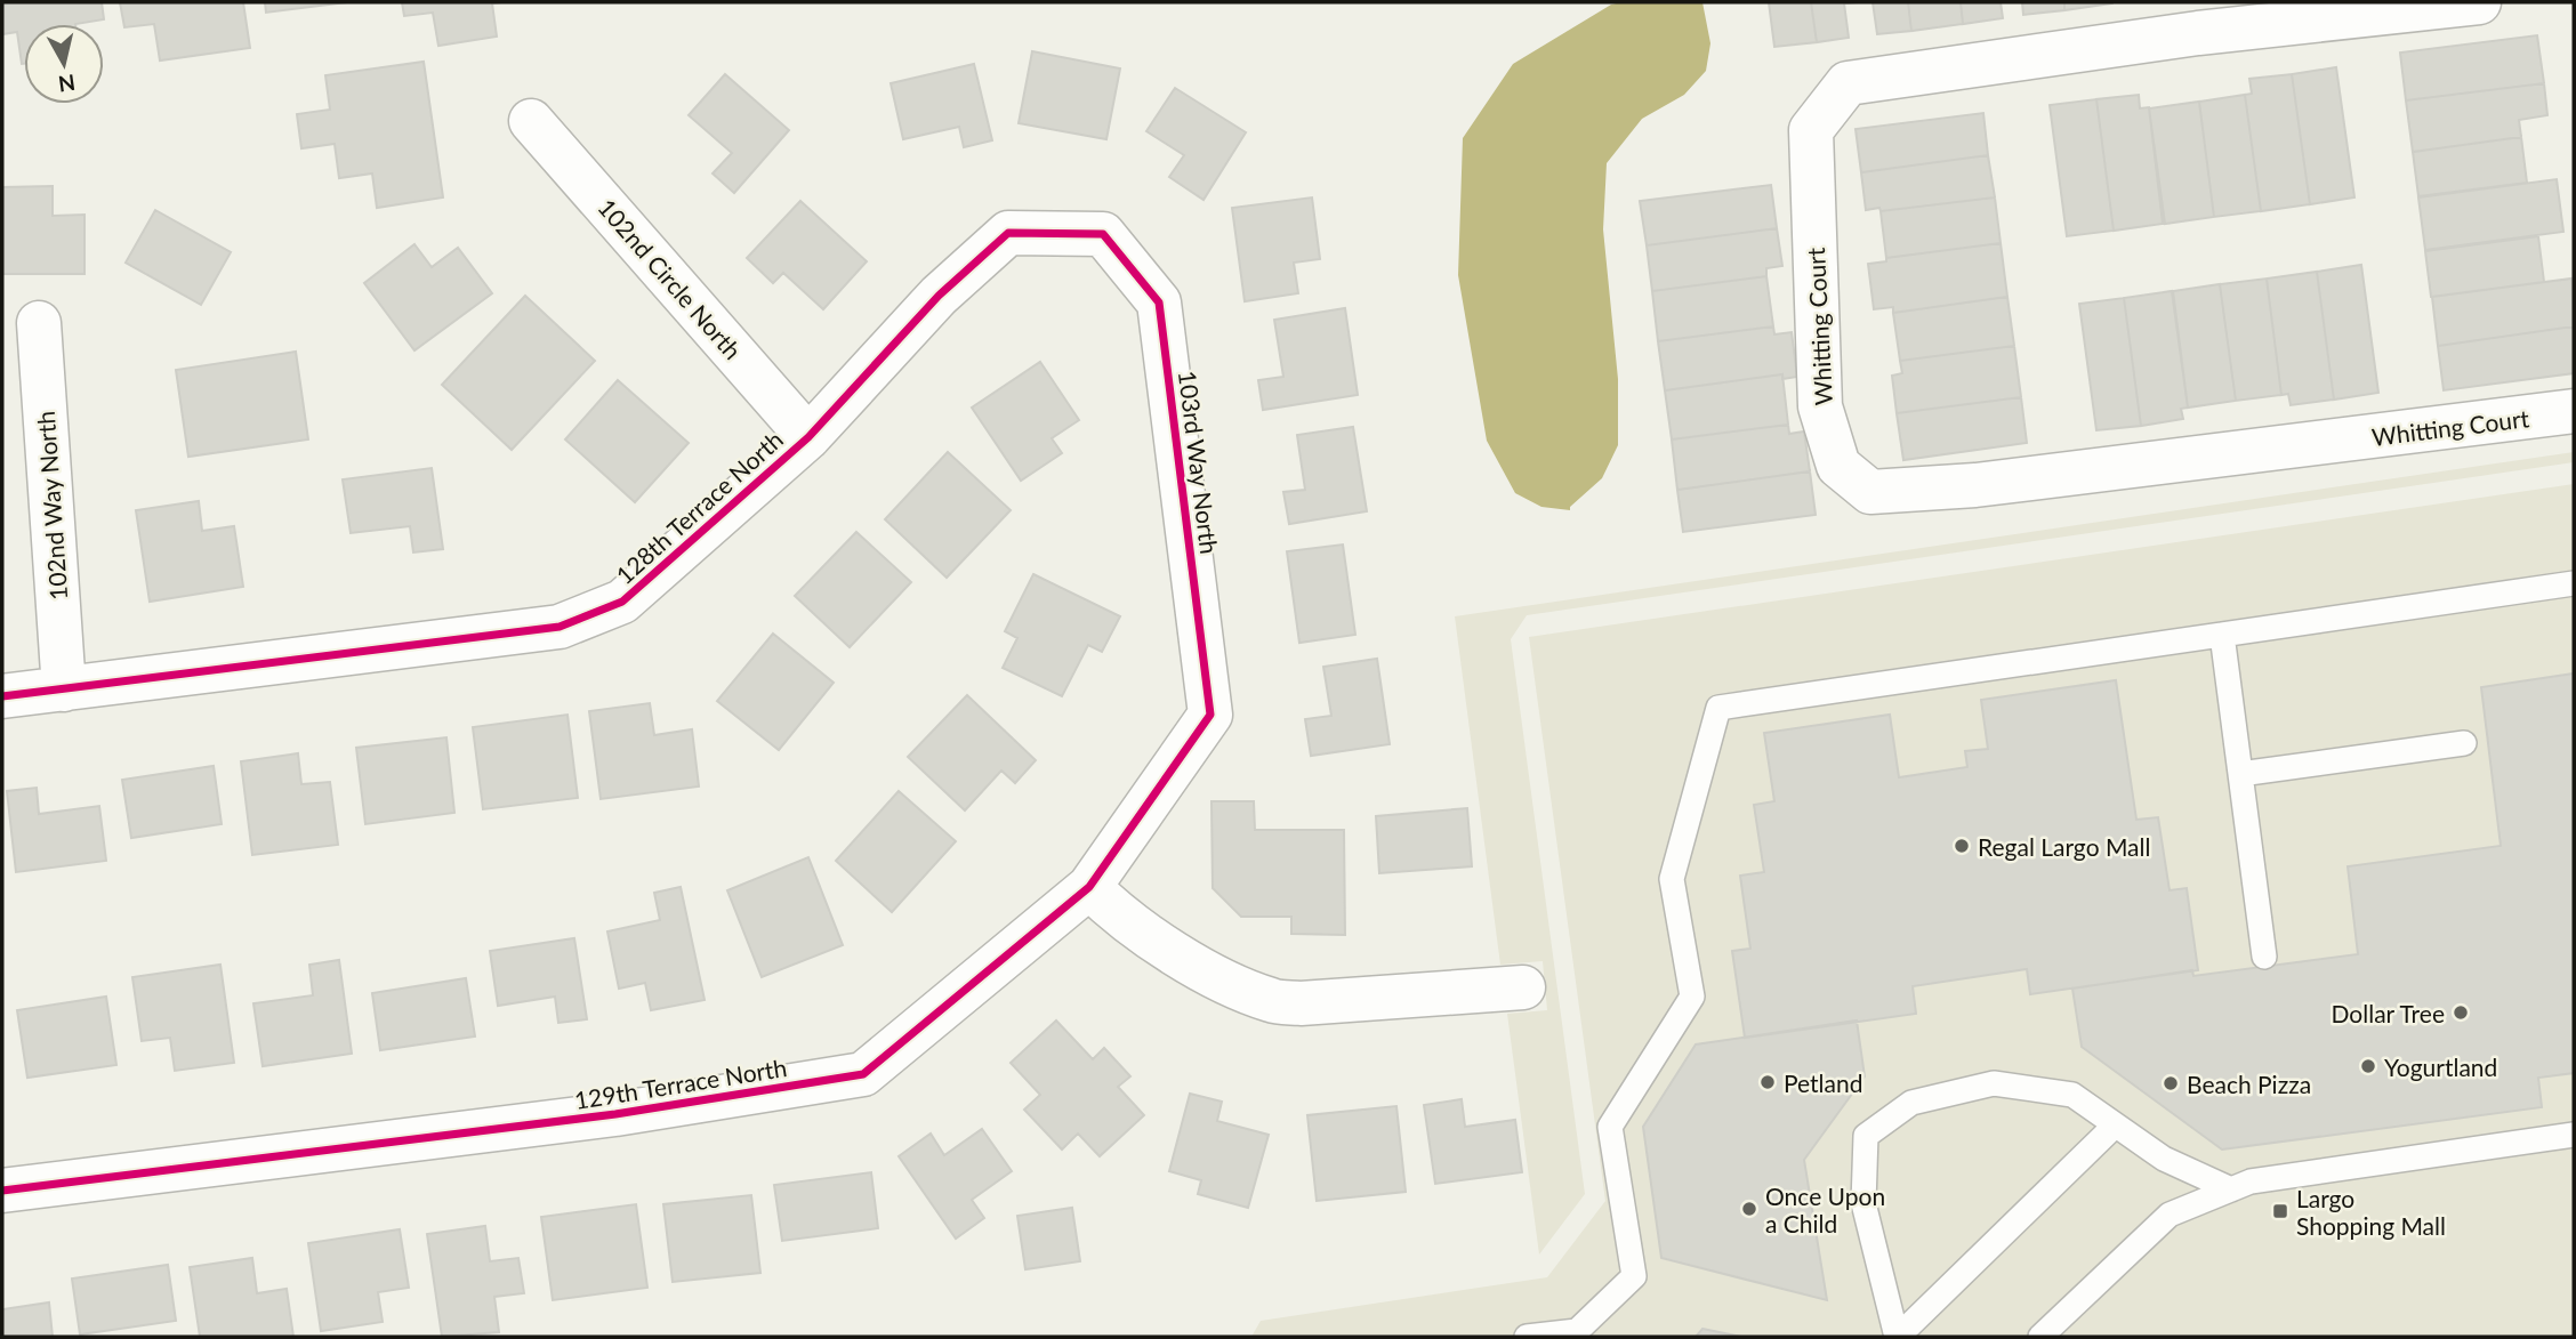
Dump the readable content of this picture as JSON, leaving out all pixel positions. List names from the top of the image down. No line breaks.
{"streets":{"street":["102nd Circle North","Whitting Court","103rd Way North","102nd Way North","128th Terrace North","129th Terrace North"]},"crossings":[["102nd Circle North","128th Terrace North"],["103rd Way North","128th Terrace North"],["103rd Way North","129th Terrace North"],["102nd Way North","128th Terrace North"]],"places":{"other":["Regal Largo Mall","Dollar Tree","Yogurtland","Petland","Beach Pizza","Once Upon a Child"],"transit":["Largo Shopping Mall"]},"north":"bottom"}
